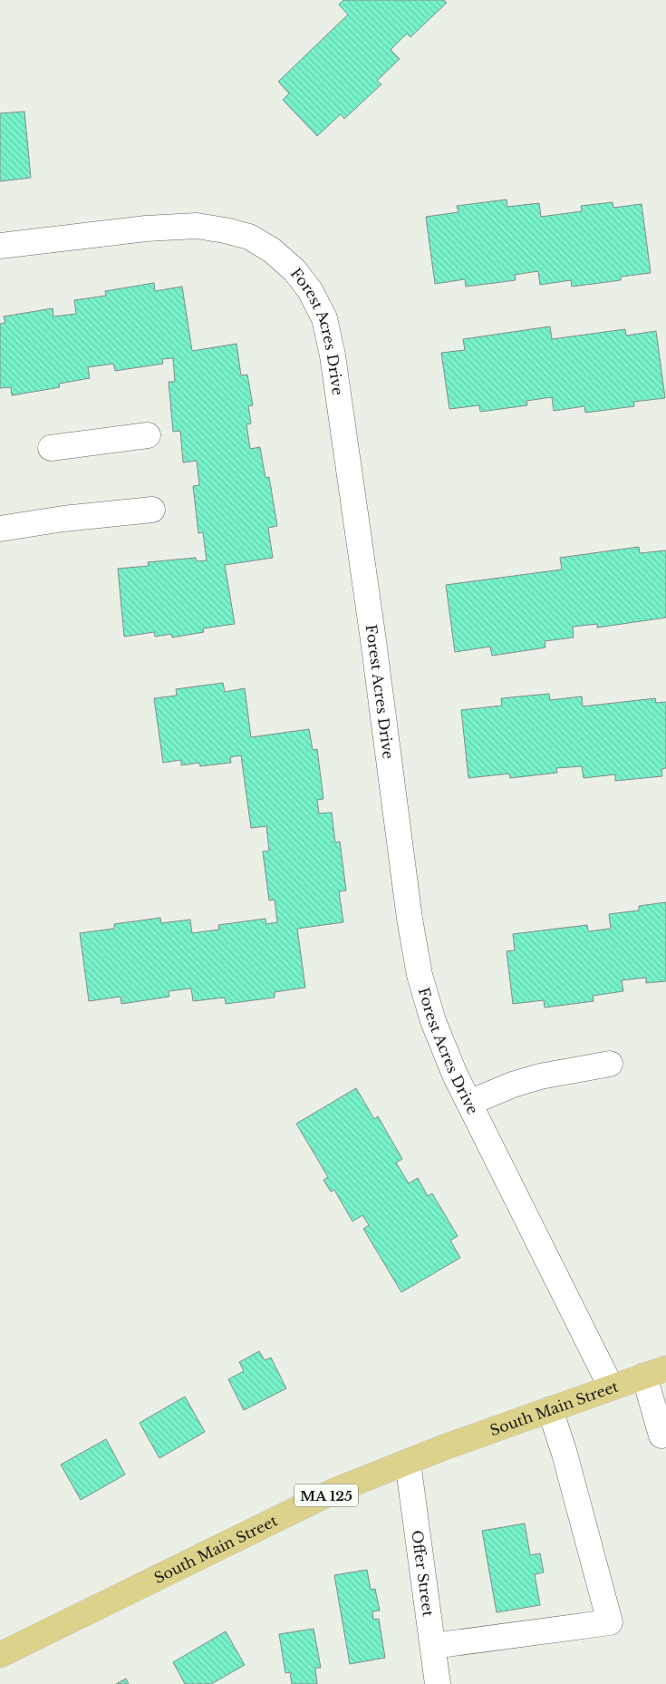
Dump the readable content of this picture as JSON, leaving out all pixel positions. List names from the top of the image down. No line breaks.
{"streets":{"main road":["South Main Street","MA 125"],"street":["Forest Acres Drive","Offer Street"]},"crossings":[["Forest Acres Drive","South Main Street"],["South Main Street","Offer Street"]]}
